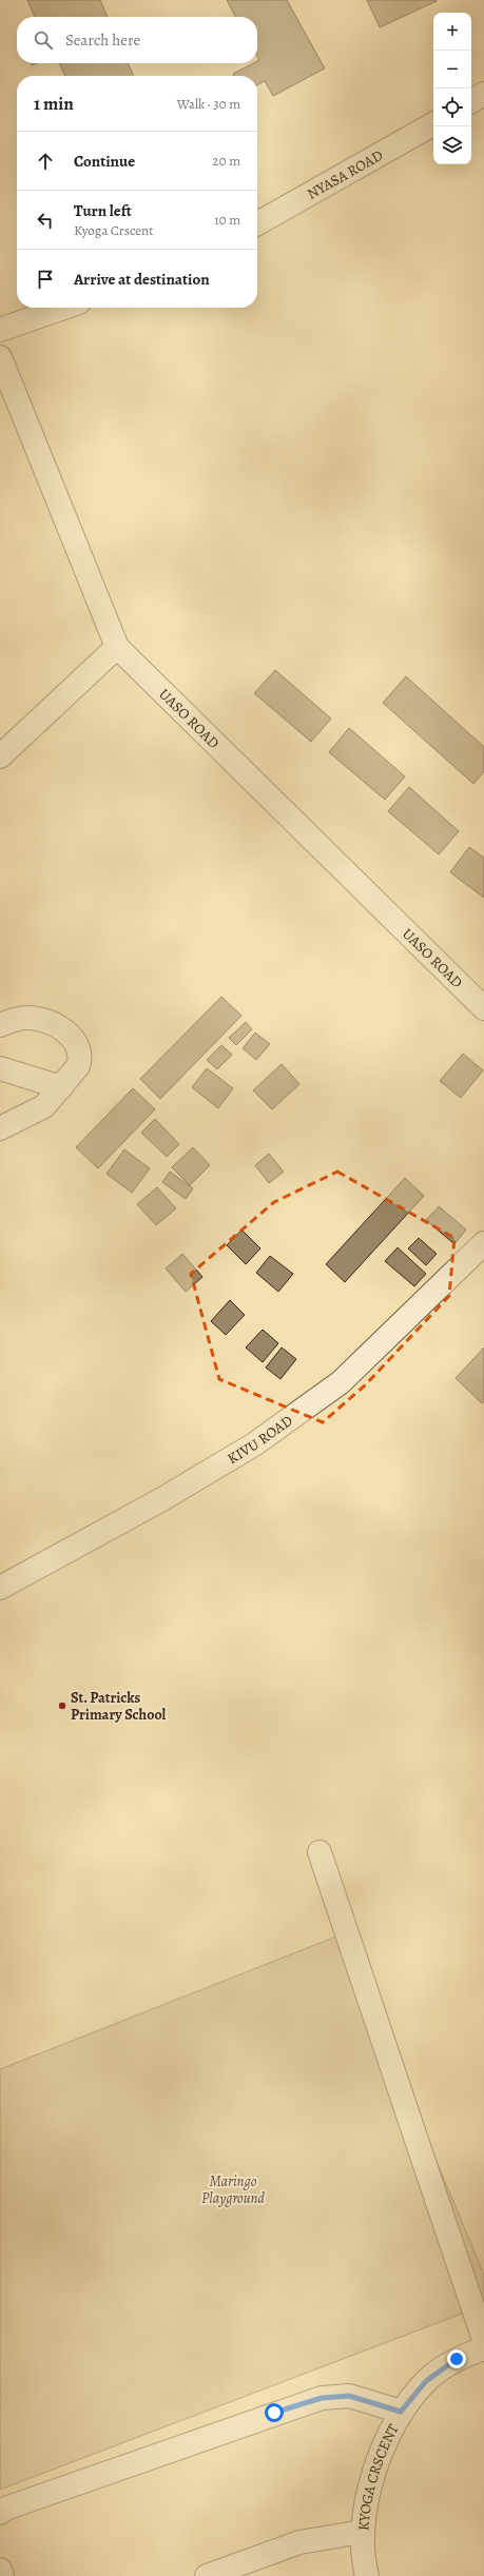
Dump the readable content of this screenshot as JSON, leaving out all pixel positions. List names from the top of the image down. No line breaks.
{"streets":{"street":["NYASA ROAD","UASO ROAD","KIVU ROAD","KYOGA CRSCENT"]},"parks":["Maringo Playground"],"places":["St. Patricks Primary School"],"page":{"map_buttons":["+","−"],"search":"Search here","heading":["1 min","Walk · 30 m"],"list":[["Continue","20 m"],["Turn left","Kyoga Crscent","10 m"],"Arrive at destination"]}}
